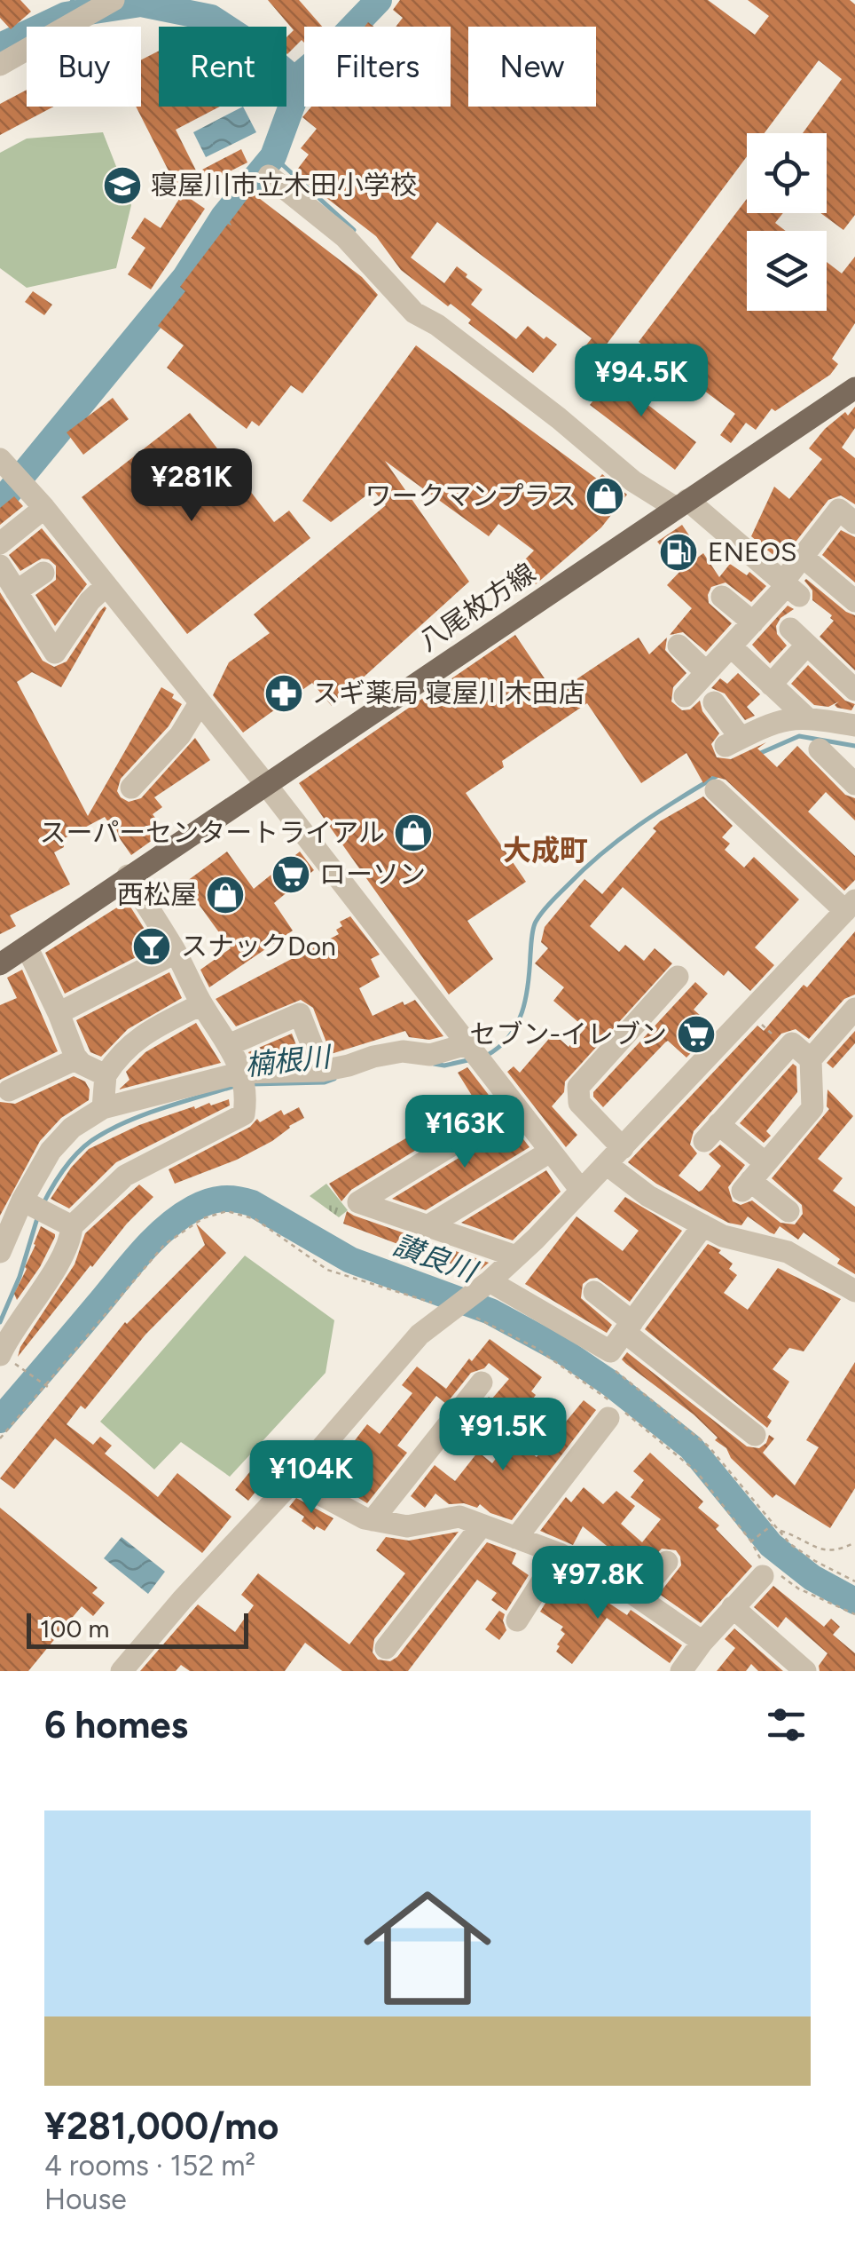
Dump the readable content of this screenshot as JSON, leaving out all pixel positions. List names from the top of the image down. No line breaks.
{"streets":{"main road":["八尾枚方線"]},"districts":["大成町"],"water":["楠根川","讃良川"],"places":{"school or university":["寝屋川市立木田小学校"],"shop":["ワークマンプラス","スーパーセンタートライアル","西松屋"],"fuel station":["ENEOS"],"pharmacy":["スギ薬局 寝屋川木田店"],"supermarket":["ローソン","セブン-イレブン"],"bar":["スナックDon"]},"scale_bar":"100 m","page":{"chip":["Buy","Rent","Filters","New"],"price":["¥94.5K","¥281K","¥163K","¥91.5K","¥104K","¥97.8K"],"scale":"100 m","heading":"6 homes","list":[{"name":"¥281,000/mo","note":"4 rooms · 152 m² · House"}]}}
